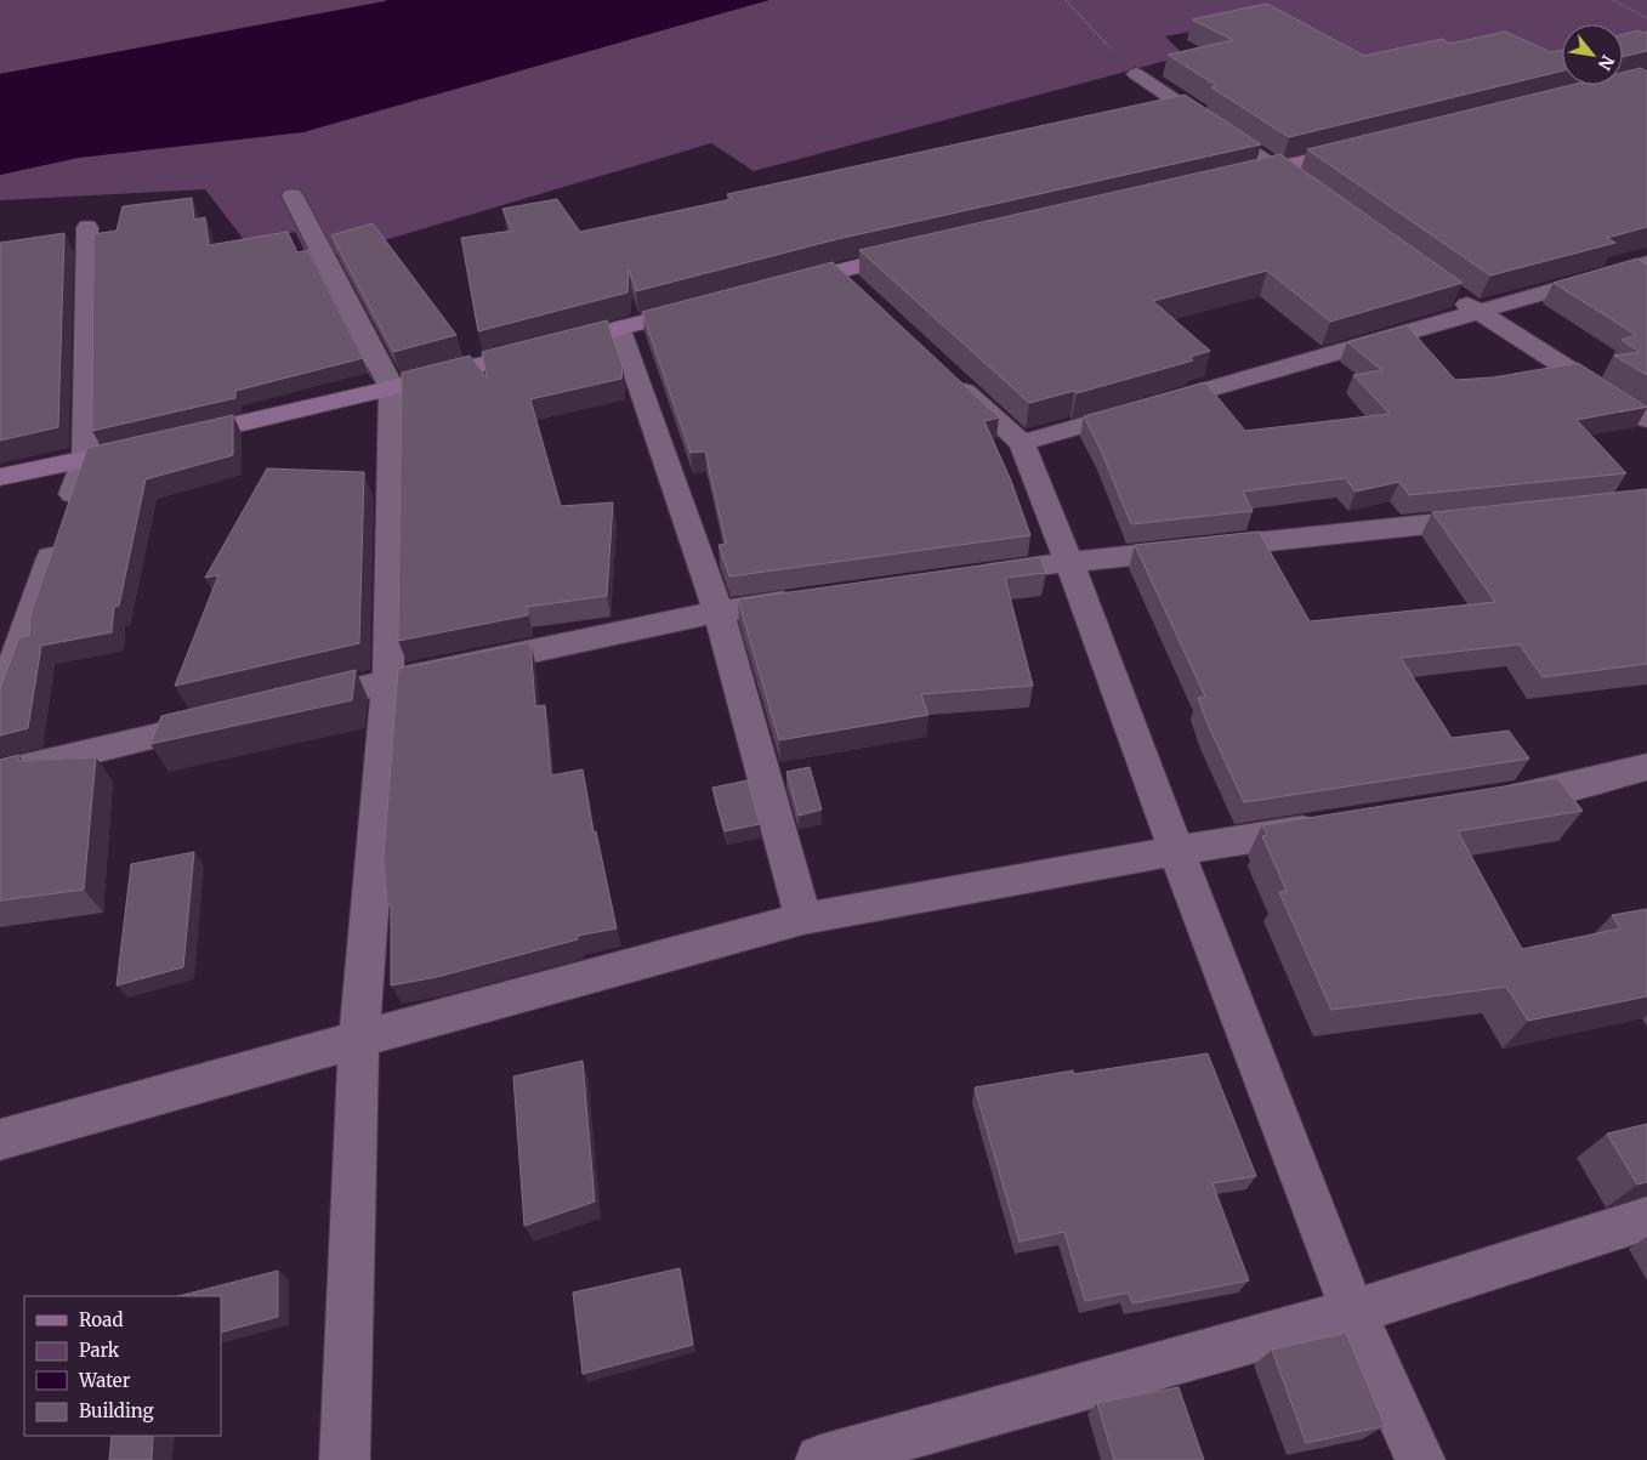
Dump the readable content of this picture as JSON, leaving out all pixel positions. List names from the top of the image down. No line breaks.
{"legend":["Road","Park","Water","Building"],"north":"bottom right"}
